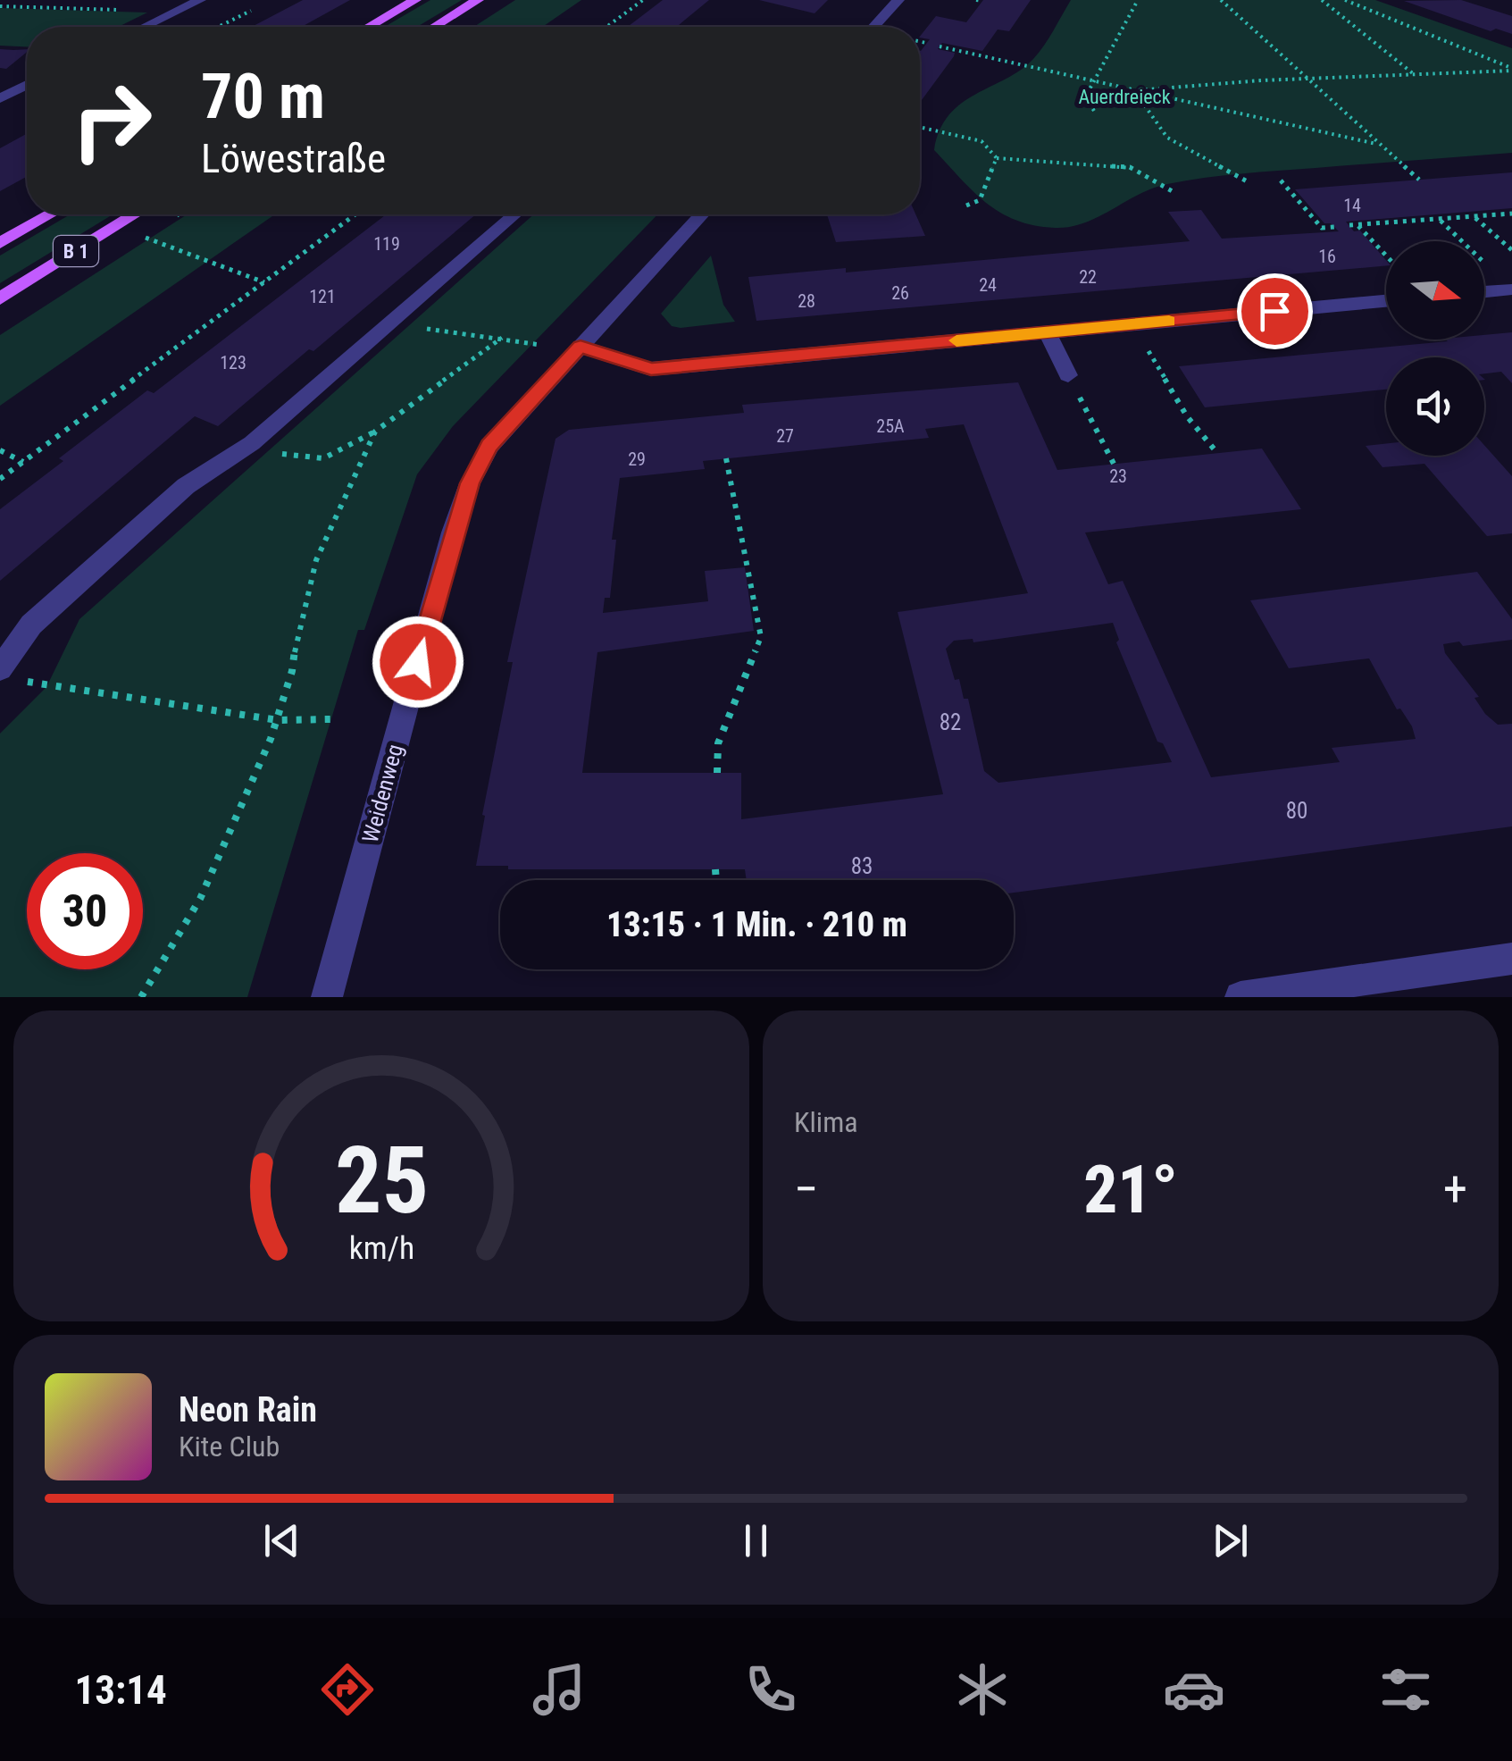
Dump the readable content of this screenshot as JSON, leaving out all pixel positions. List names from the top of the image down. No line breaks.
{"streets":{"main road":["B 1"],"street":["Weidenweg"]},"parks":["Auerdreieck"],"house_numbers":["14","119","16","22","24","26","121","28","123","25A","27","29","23","82","80","83"],"north":"right","page":{"turn":["70 m","Löwestraße"],"limit":"30","trip":"13:15 · 1 Min. · 210 m","tile":"Klima","heat":["−","21°","+"],"song":["Neon Rain","Kite Club"],"tabs":"13:14","gauge":["25","km/h"]}}
